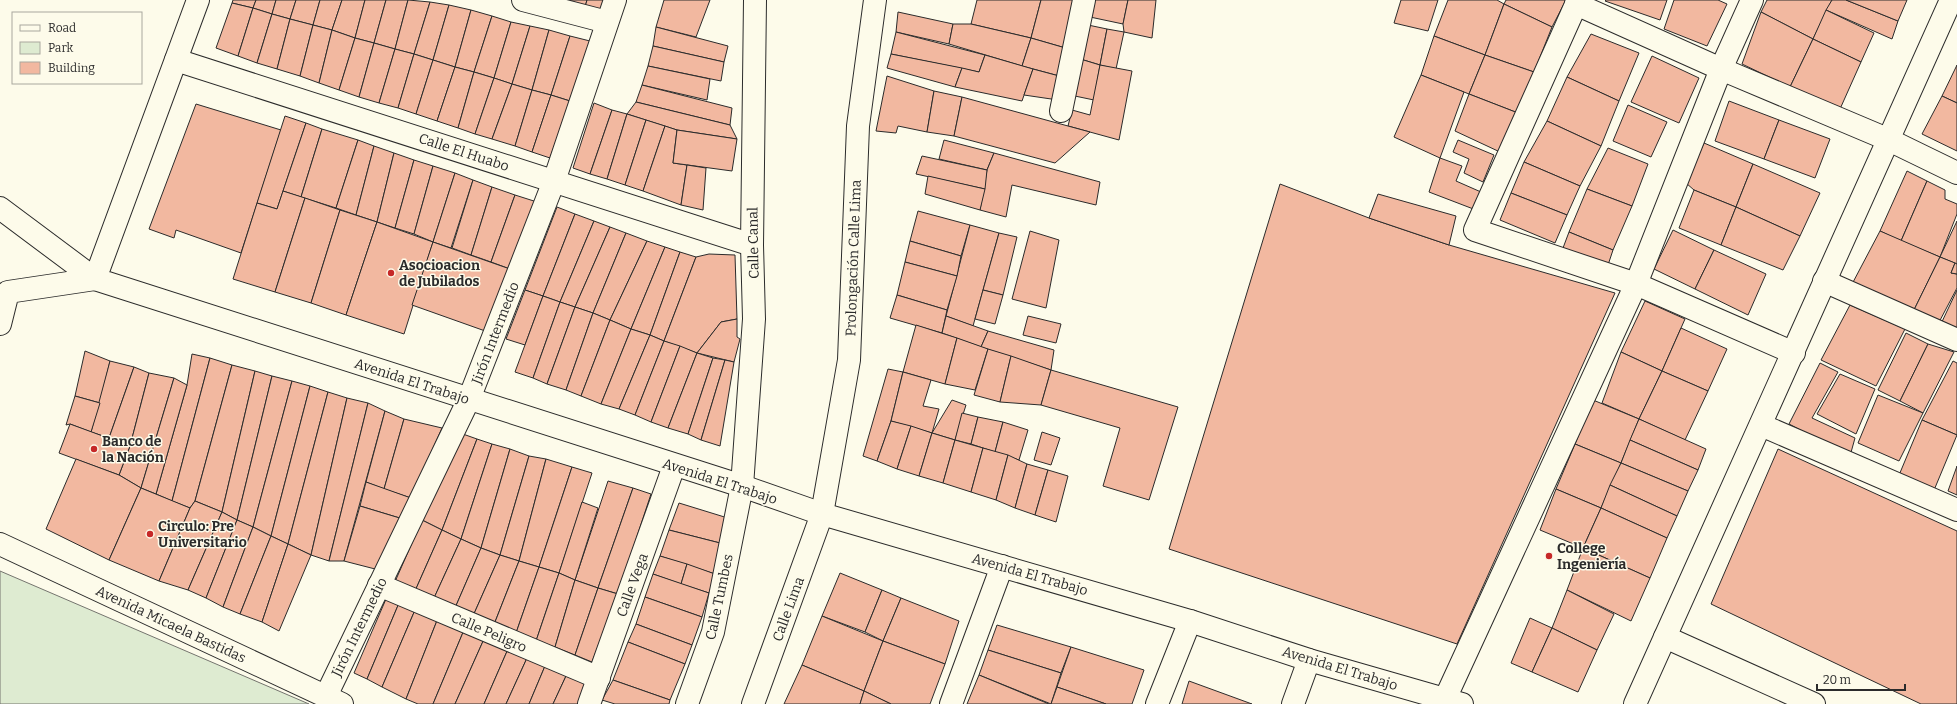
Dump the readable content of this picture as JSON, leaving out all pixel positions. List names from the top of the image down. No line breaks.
{"streets":{"street":["Calle El Huabo","Calle Canal","Prolongación Calle Lima","Jirón Intermedio","Avenida El Trabajo","Calle Vega","Calle Tumbes","Calle Lima","Avenida Micaela Bastidas","Calle Peligro"]},"crossings":[["Calle El Huabo","Calle Canal"],["Calle El Huabo","Jirón Intermedio"],["Calle Canal","Avenida El Trabajo"],["Calle Canal","Calle Tumbes"],["Prolongación Calle Lima","Avenida El Trabajo"],["Prolongación Calle Lima","Calle Lima"],["Jirón Intermedio","Avenida El Trabajo"],["Jirón Intermedio","Avenida Micaela Bastidas"],["Jirón Intermedio","Calle Peligro"],["Avenida El Trabajo","Calle Vega"],["Avenida El Trabajo","Calle Tumbes"],["Avenida El Trabajo","Calle Lima"],["Calle Vega","Calle Peligro"]],"places":["Asocioacion de Jubilados","Banco de la Nación","Circulo: Pre Universitario","College Ingeniería"],"legend":["Road","Park","Building"],"scale_bar":"20 m"}
